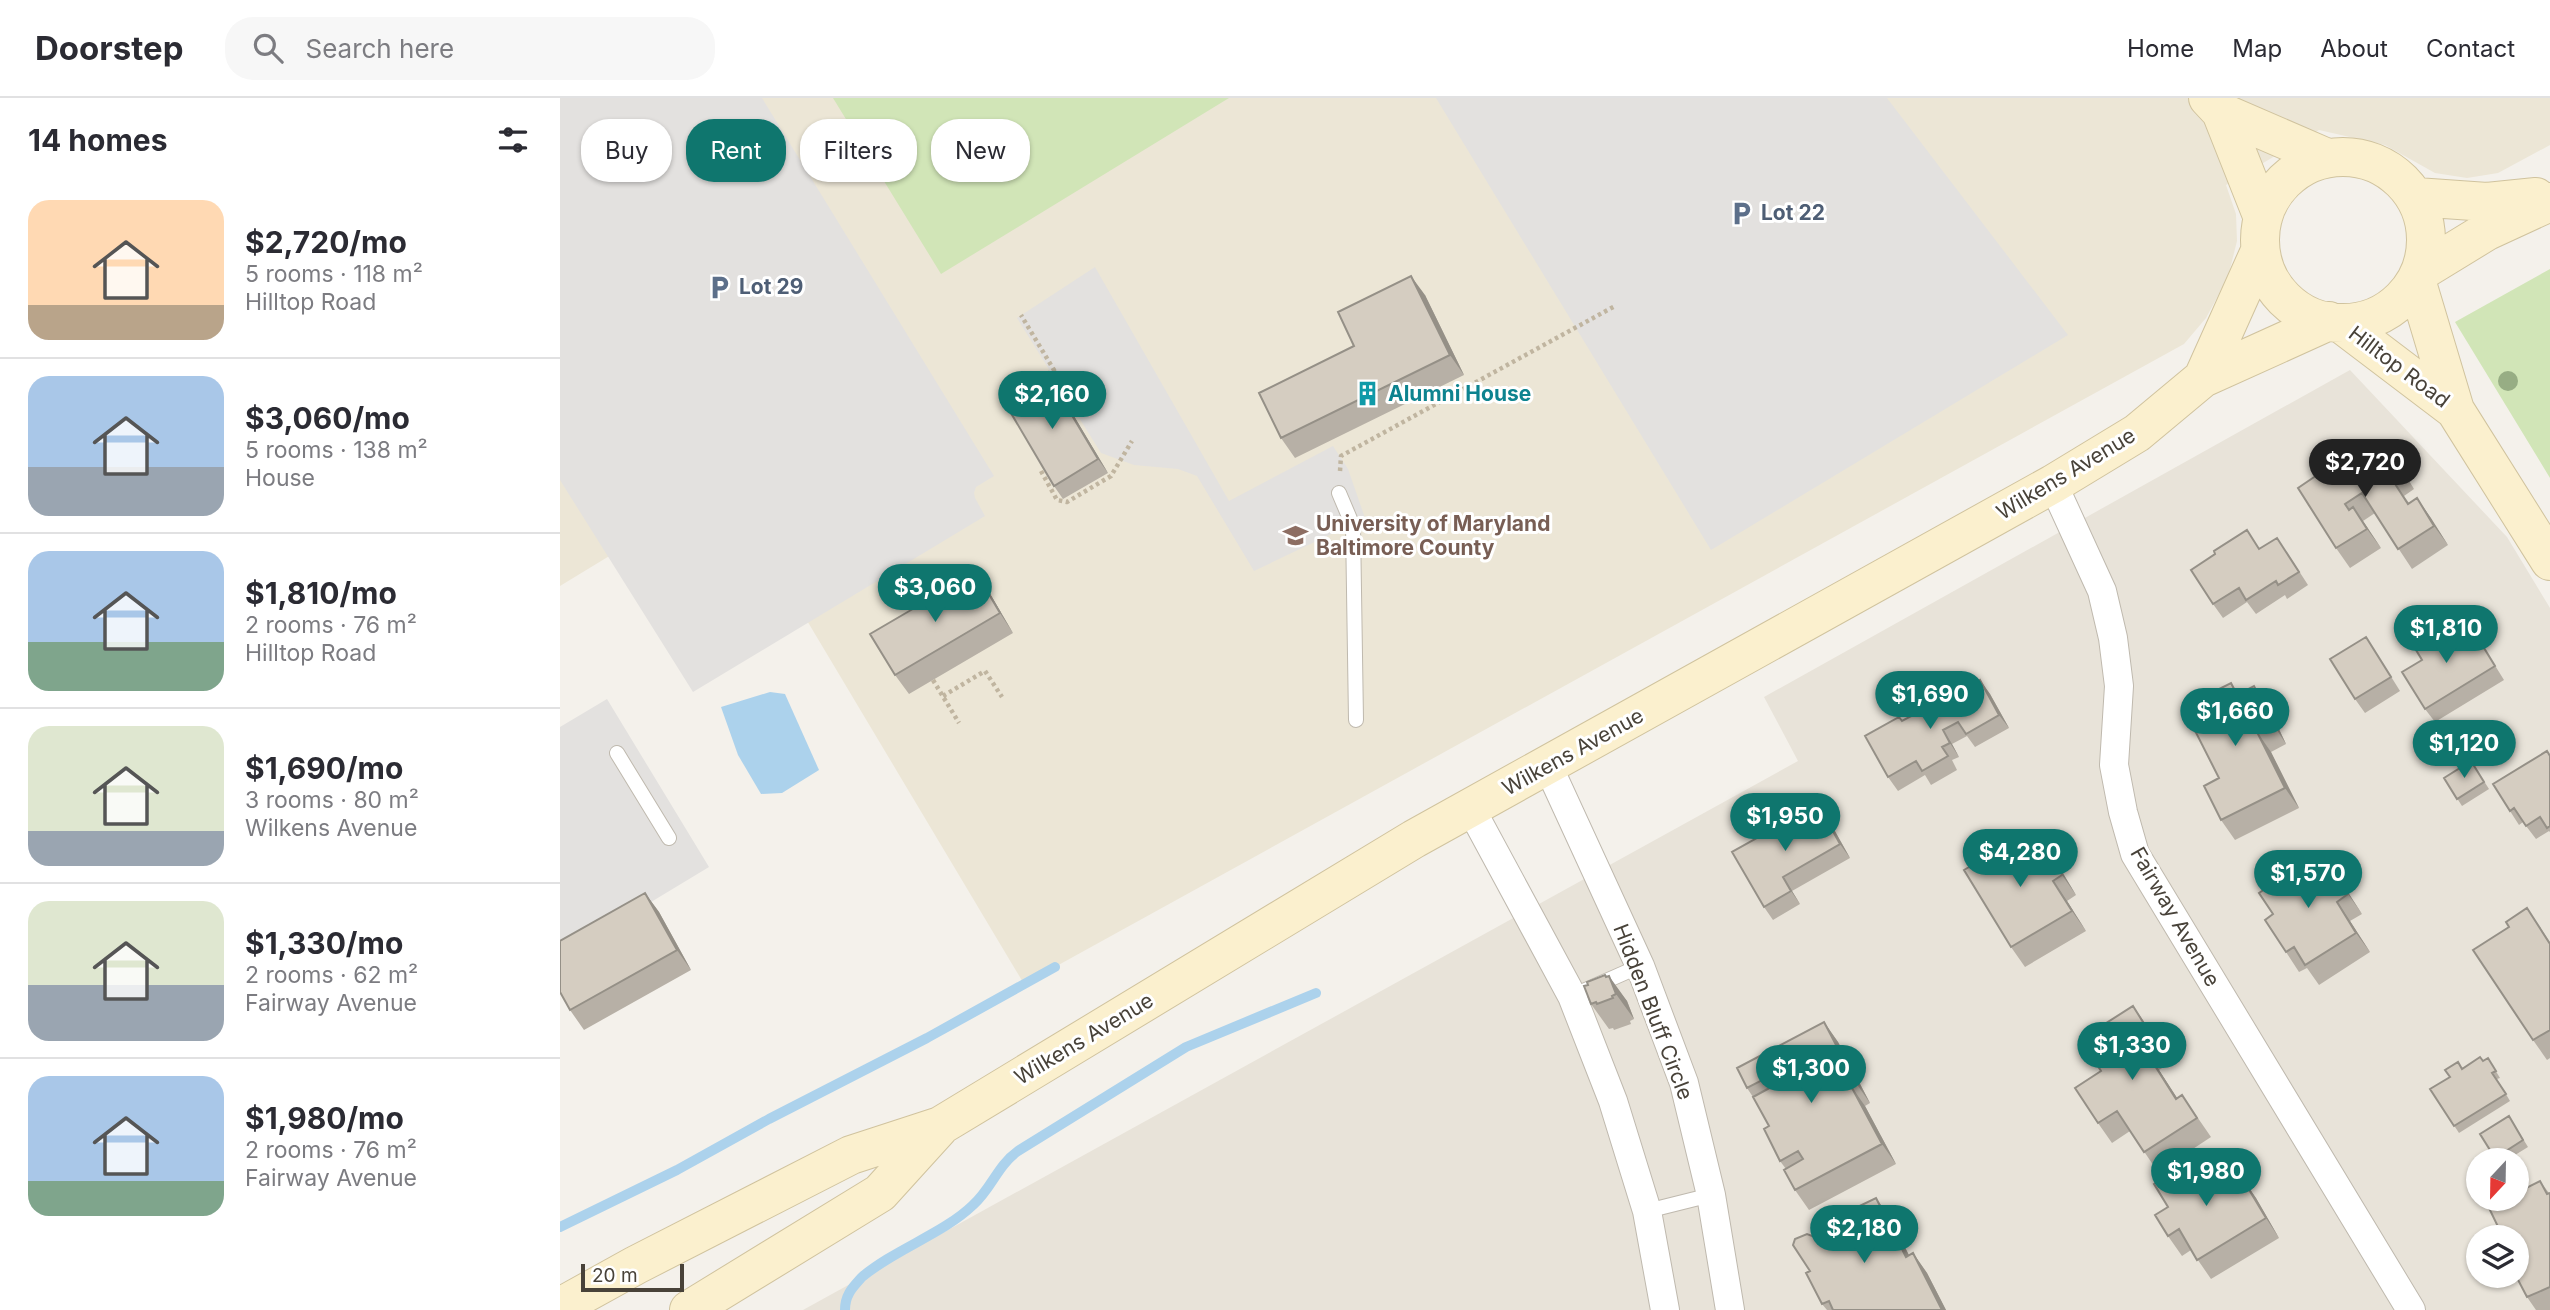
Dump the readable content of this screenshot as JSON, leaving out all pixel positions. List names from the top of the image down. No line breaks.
{"streets":{"main road":["Hilltop Road","Wilkens Avenue"],"street":["Fairway Avenue","Hidden Bluff Circle"]},"crossings":[["Hilltop Road","Wilkens Avenue"],["Wilkens Avenue","Fairway Avenue"],["Wilkens Avenue","Hidden Bluff Circle"]],"places":{"parking":["Lot 22","Lot 29"],"building":["Alumni House"],"school or university":["University of Maryland Baltimore County"]},"scale_bar":"20 m","north":"bottom","page":{"header":"Doorstep","search":"Search here","nav":["Home","Map","About","Contact"],"heading":"14 homes","chip":["Buy","Rent","Filters","New"],"list":[{"name":"$2,720/mo","note":"5 rooms · 118 m² · Hilltop Road"},{"name":"$3,060/mo","note":"5 rooms · 138 m² · House"},{"name":"$1,810/mo","note":"2 rooms · 76 m² · Hilltop Road"},{"name":"$1,690/mo","note":"3 rooms · 80 m² · Wilkens Avenue"},{"name":"$1,330/mo","note":"2 rooms · 62 m² · Fairway Avenue"},{"name":"$1,980/mo","note":"2 rooms · 76 m² · Fairway Avenue"}],"price":["$2,160","$2,720","$3,060","$1,810","$1,690","$1,660","$1,120","$1,950","$4,280","$1,570","$1,330","$1,300","$1,980","$2,180"],"scale":"20 m"}}
